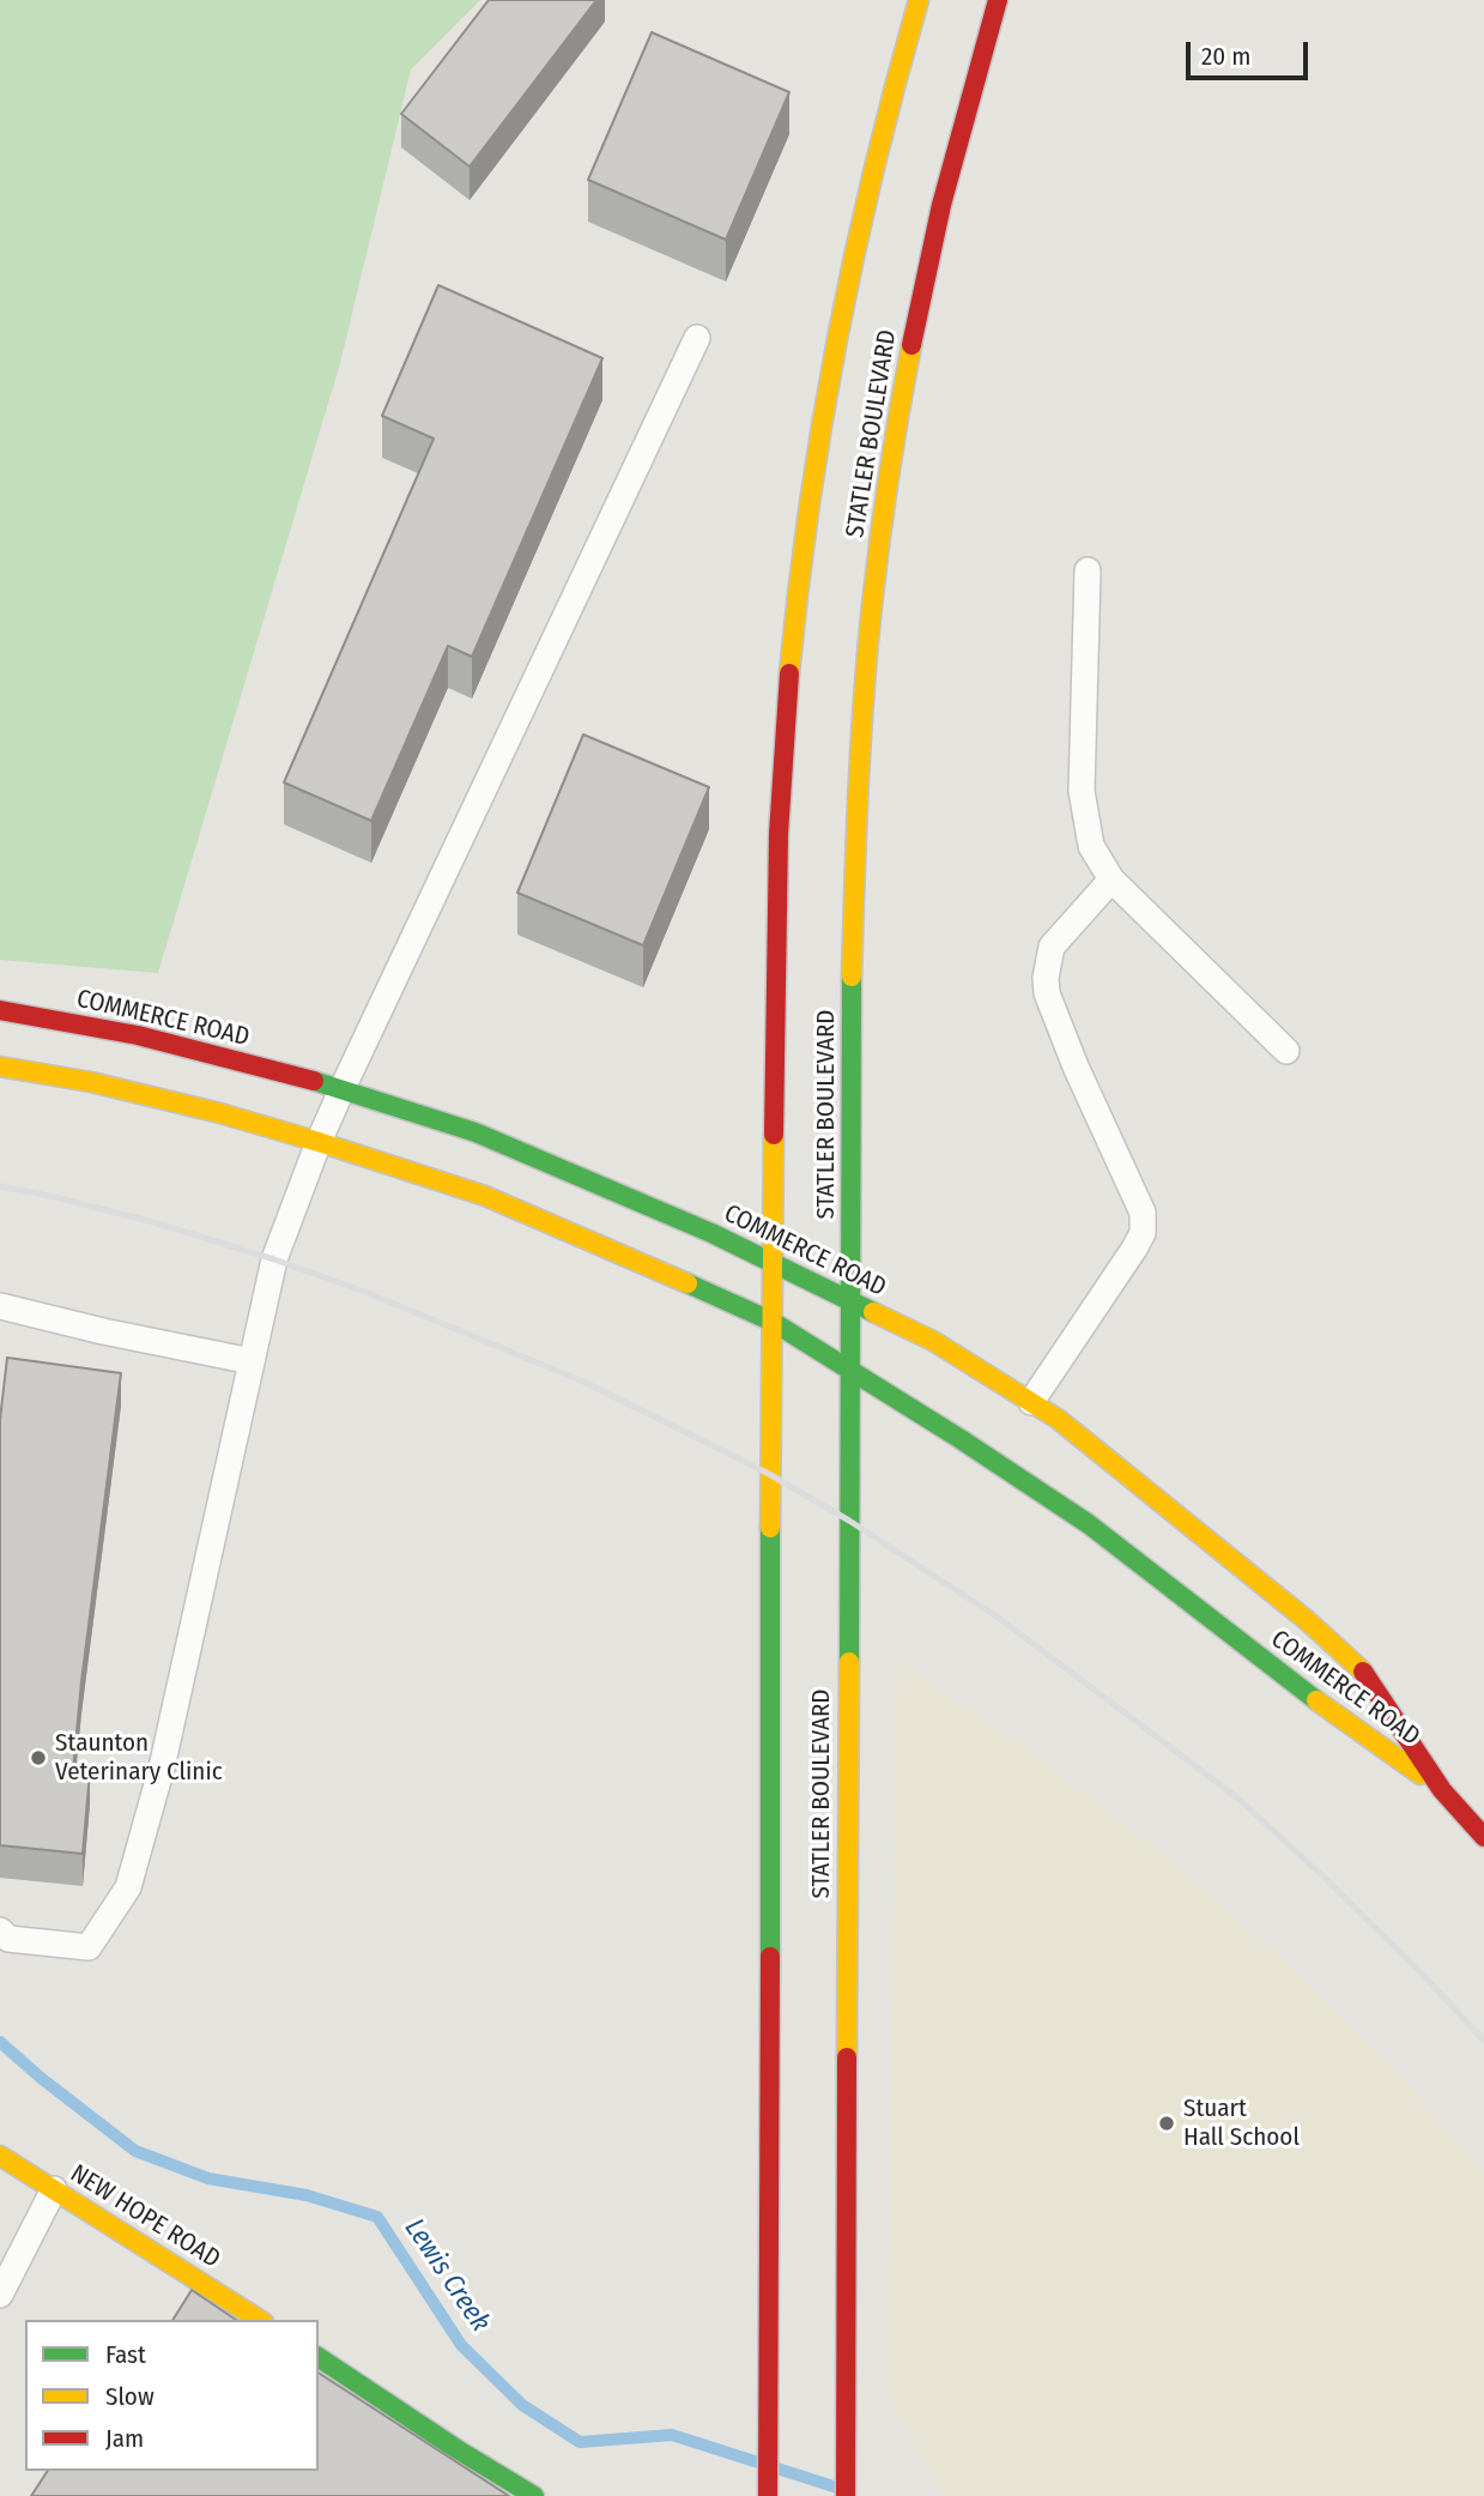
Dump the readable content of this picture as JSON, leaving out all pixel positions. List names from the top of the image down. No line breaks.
{"streets":{"main road":["STATLER BOULEVARD","COMMERCE ROAD","NEW HOPE ROAD"]},"crossings":[["STATLER BOULEVARD","COMMERCE ROAD"]],"water":["Lewis Creek"],"places":["Staunton Veterinary Clinic","Stuart Hall School"],"legend":["Fast","Slow","Jam"],"scale_bar":"20 m"}
